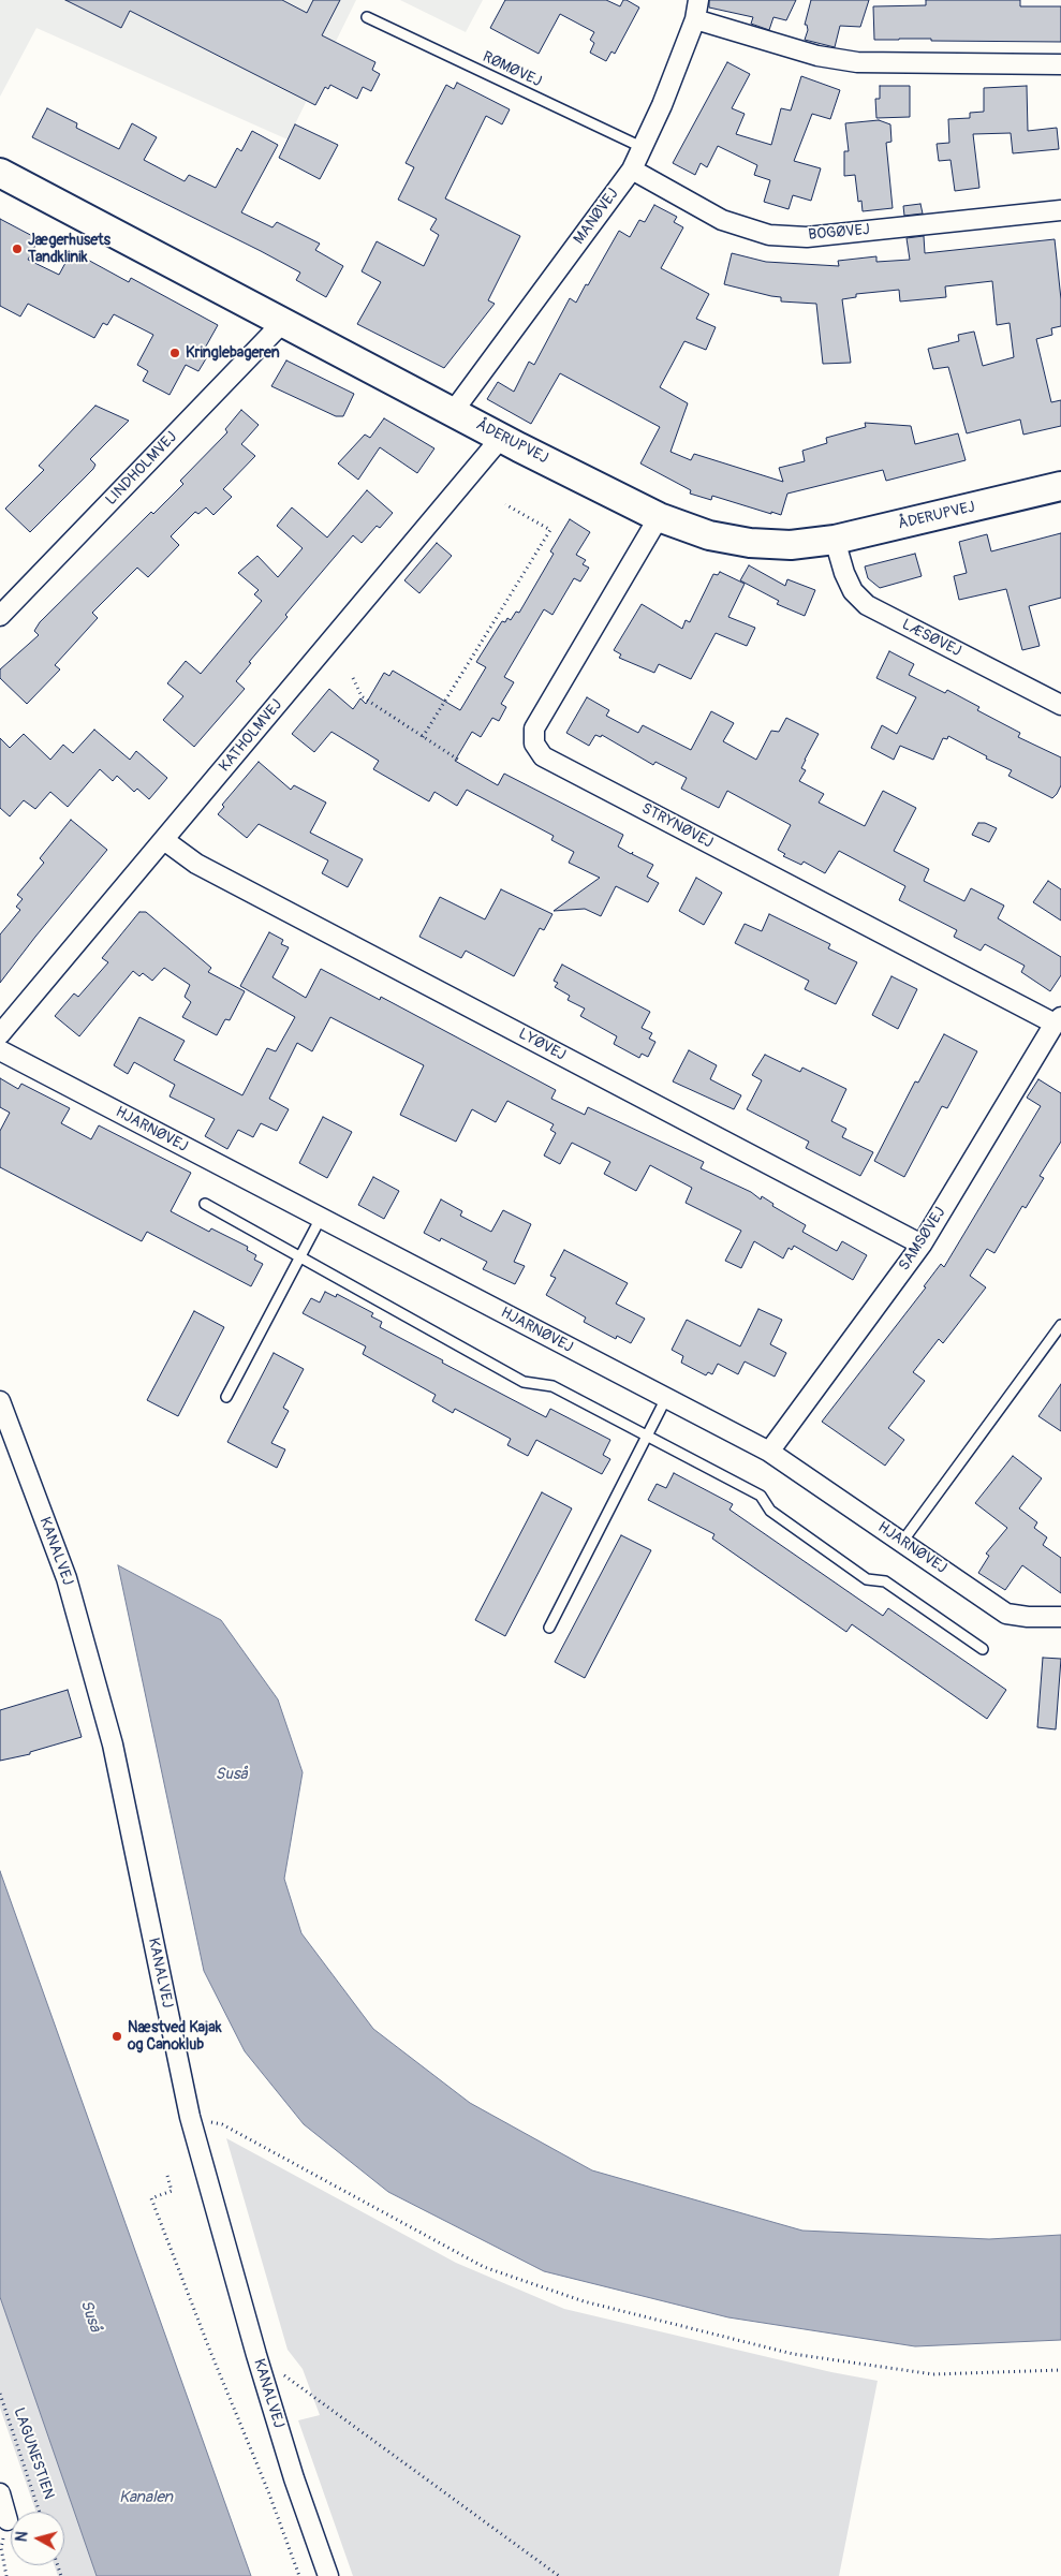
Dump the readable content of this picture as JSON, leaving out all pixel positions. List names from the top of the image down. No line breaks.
{"streets":{"street":["MANØVEJ","BOGØVEJ","ÅDERUPVEJ","LINDHOLMVEJ","LÆSØVEJ","KATHOLMVEJ","STRYNØVEJ","LYØVEJ","HJARNØVEJ","SAMSØVEJ","KANALVEJ"],"lane":["RØMØVEJ"],"path":["LAGUNESTIEN"]},"crossings":[["RØMØVEJ","MANØVEJ"],["MANØVEJ","BOGØVEJ"],["MANØVEJ","ÅDERUPVEJ"],["ÅDERUPVEJ","LINDHOLMVEJ"],["ÅDERUPVEJ","LÆSØVEJ"],["ÅDERUPVEJ","KATHOLMVEJ"],["ÅDERUPVEJ","STRYNØVEJ"],["KATHOLMVEJ","LYØVEJ"],["STRYNØVEJ","SAMSØVEJ"],["LYØVEJ","SAMSØVEJ"],["HJARNØVEJ","SAMSØVEJ"]],"water":["Suså","Kanalen"],"places":["Jægerhusets Tandklinik","Kringlebageren","Næstved Kajak og Canoklub"],"north":"left"}
